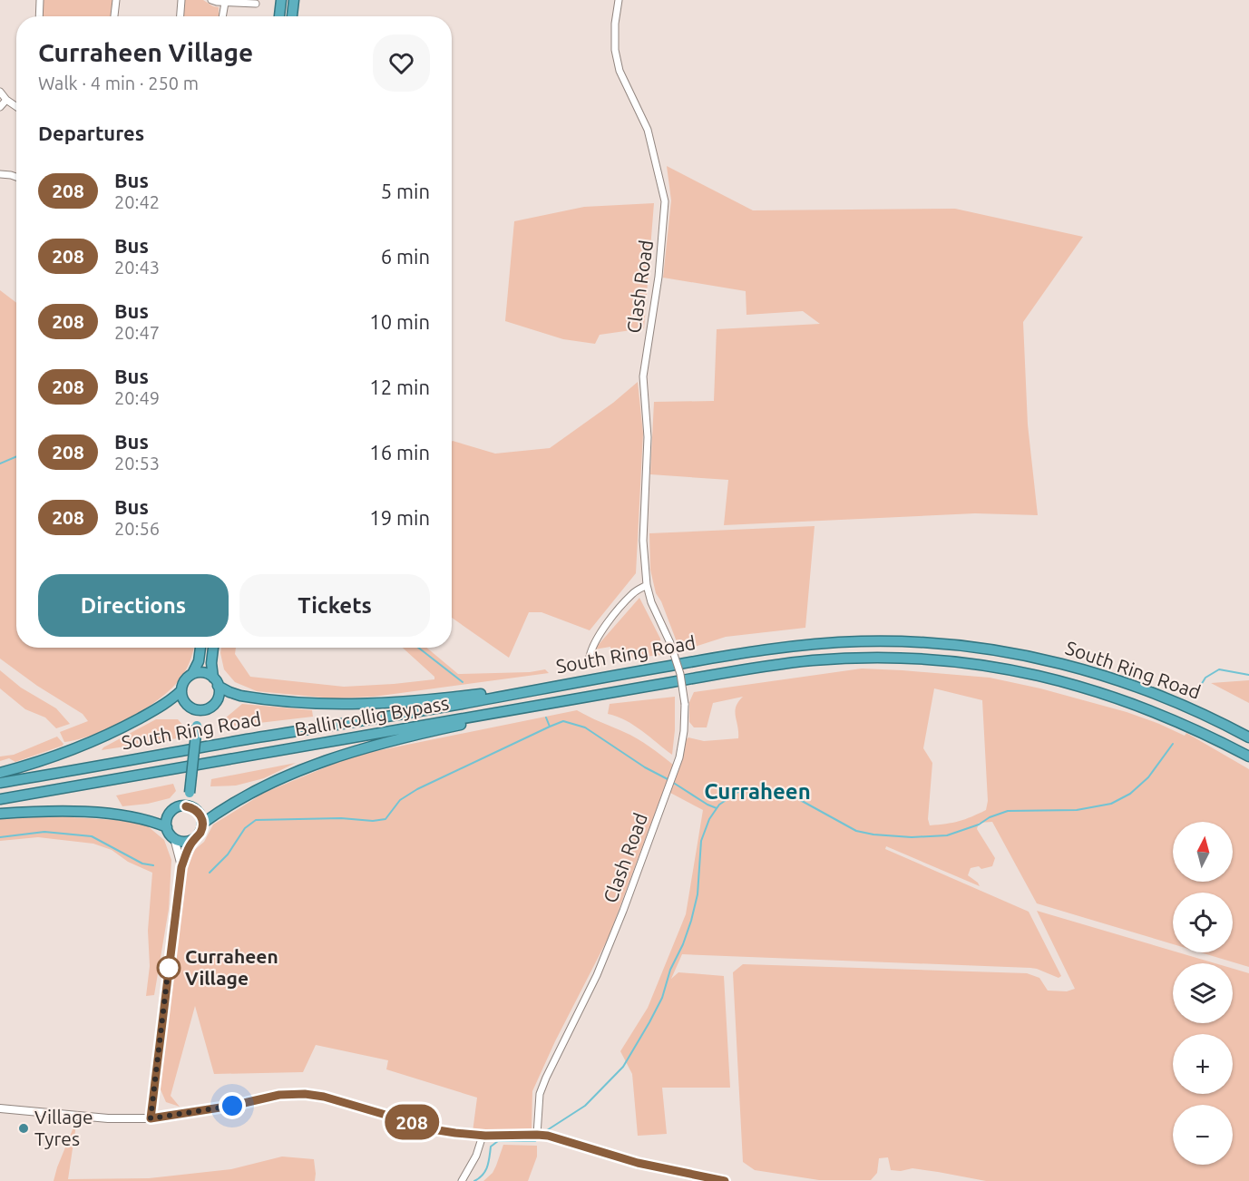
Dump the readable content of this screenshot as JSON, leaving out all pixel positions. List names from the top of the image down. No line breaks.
{"streets":{"highway":["South Ring Road","Ballincollig Bypass"],"street":["Clash Road"]},"crossings":[["South Ring Road","Ballincollig Bypass"]],"districts":["Curraheen"],"places":["Curraheen Village","Village Tyres"],"lines":["bus line 208"],"north":"top","page":{"on_map":"208","heading":[["Curraheen Village","Walk · 4 min · 250 m"],"Departures"],"list":[{"mark":"208","name":"Bus","note":"20:42","value":"5 min"},{"mark":"208","name":"Bus","note":"20:43","value":"6 min"},{"mark":"208","name":"Bus","note":"20:47","value":"10 min"},{"mark":"208","name":"Bus","note":"20:49","value":"12 min"},{"mark":"208","name":"Bus","note":"20:53","value":"16 min"},{"mark":"208","name":"Bus","note":"20:56","value":"19 min"}],"buttons":["Directions","Tickets"],"map_buttons":["+","−"]}}
